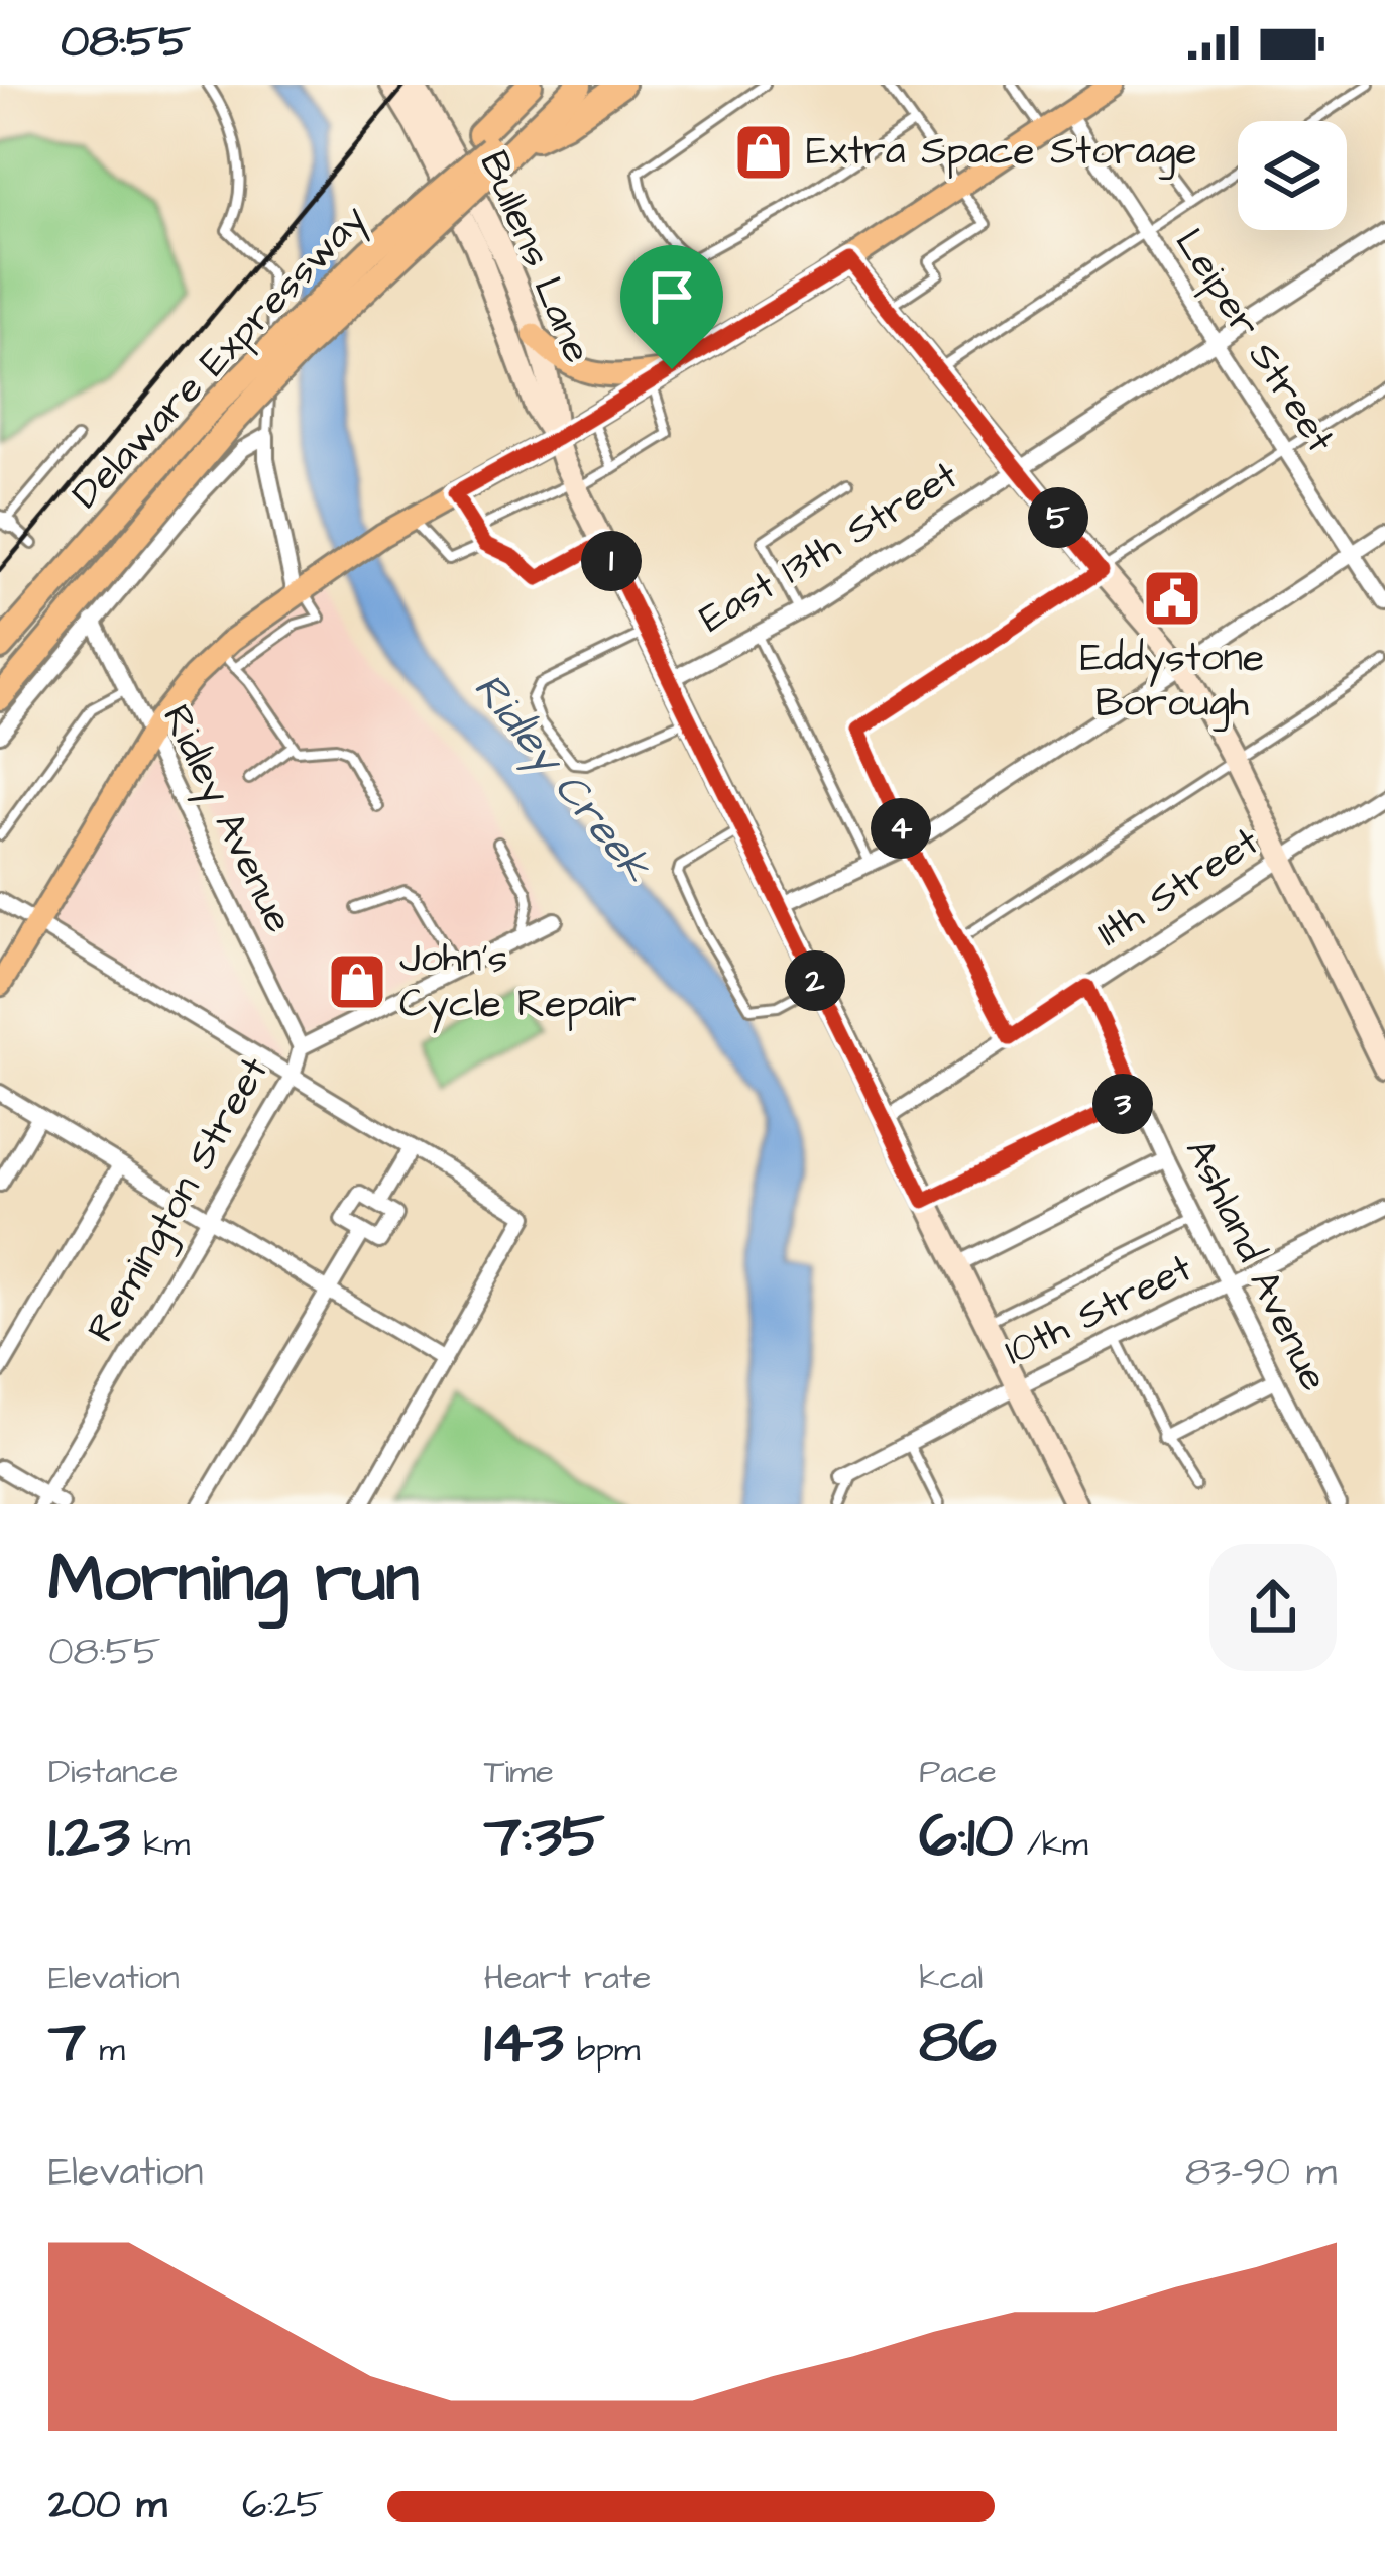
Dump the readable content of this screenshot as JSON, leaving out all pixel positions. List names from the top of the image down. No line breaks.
{"streets":{"highway":["Delaware Expressway"],"street":["Bullens Lane","Leiper Street","East 13th Street","Ridley Avenue","11th Street","Remington Street","Ashland Avenue","10th Street"]},"crossings":[["Leiper Street","East 13th Street"],["Ridley Avenue","Remington Street"],["11th Street","Ashland Avenue"],["Ashland Avenue","10th Street"]],"water":["Ridley Creek"],"places":{"shop":["Extra Space Storage","John's Cycle Repair"],"public building":["Eddystone Borough"]},"page":{"status":"08:55","pins":["5","1","4","2","3"],"heading":["Morning run","08:55"],"stats":[["Distance","1.23 km"],["Time","7:35"],["Pace","6:10 /km"],["Elevation","7 m"],["Heart rate","143 bpm"],["kcal","86"]],"chart":["Elevation","83–90 m"],"list":[{"name":"200 m","note":"6:25"}]}}
